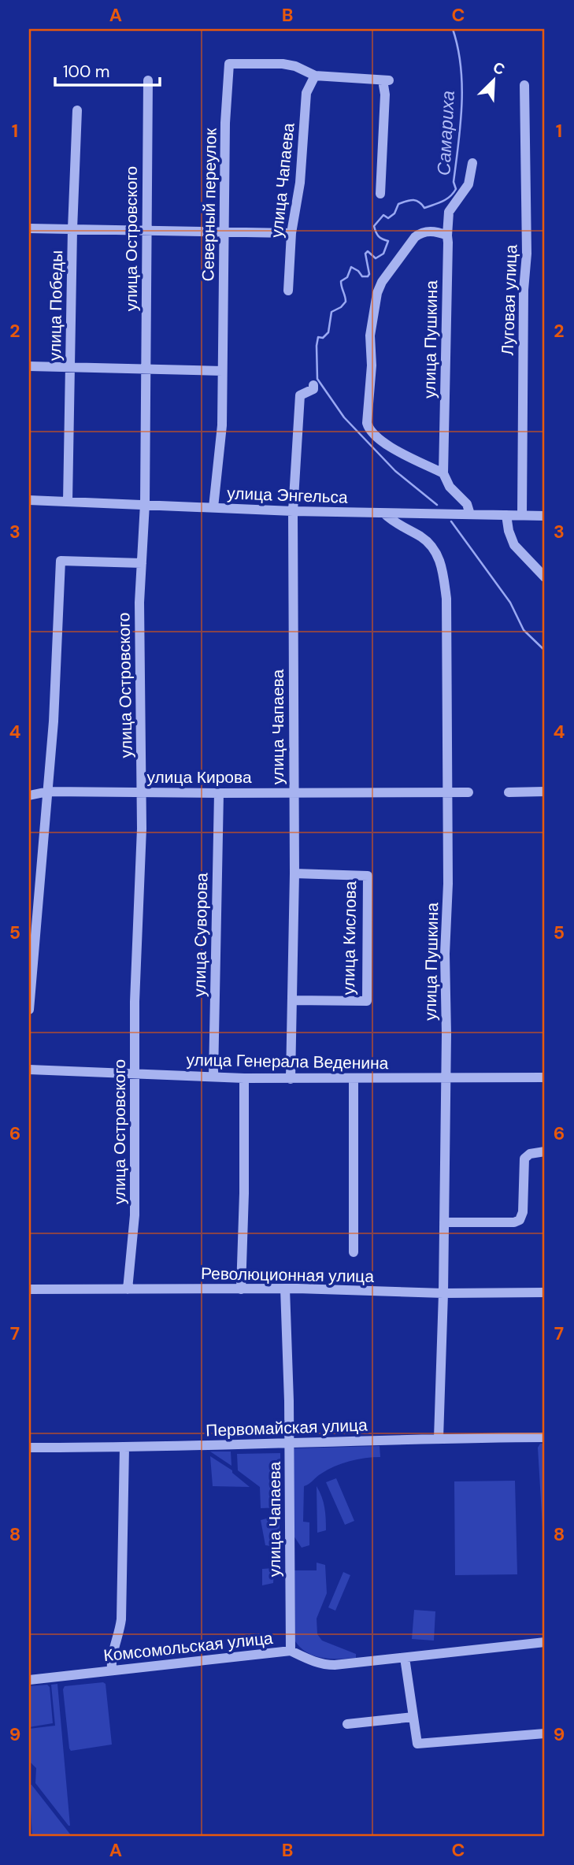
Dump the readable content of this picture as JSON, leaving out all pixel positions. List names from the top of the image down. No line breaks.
{"streets":{"street":["улица Чапаева","Северный переулок","улица Островского","Луговая улица","улица Победы","улица Пушкина","улица Энгельса","улица Кирова","улица Суворова","улица Кислова","улица Генерала Веденина","Революционная улица","Первомайская улица","Комсомольская улица"]},"crossings":[["улица Чапаева","Северный переулок"],["улица Чапаева","улица Энгельса"],["улица Чапаева","улица Кирова"],["улица Чапаева","улица Кислова"],["улица Чапаева","улица Генерала Веденина"],["улица Чапаева","Революционная улица"],["улица Чапаева","Первомайская улица"],["улица Чапаева","Комсомольская улица"],["Северный переулок","улица Энгельса"],["улица Островского","улица Энгельса"],["улица Островского","улица Кирова"],["улица Островского","улица Генерала Веденина"],["улица Островского","Революционная улица"],["Луговая улица","улица Энгельса"],["улица Победы","улица Энгельса"],["улица Пушкина","улица Энгельса"],["улица Пушкина","улица Кирова"],["улица Пушкина","улица Генерала Веденина"],["улица Пушкина","Революционная улица"],["улица Пушкина","Первомайская улица"],["улица Кирова","улица Суворова"],["улица Суворова","улица Генерала Веденина"]],"water":["Самариха"],"scale_bar":"100 m","north":"top right","grid":{"columns":["A","B","C"],"rows":["1","2","3","4","5","6","7","8","9"]}}
